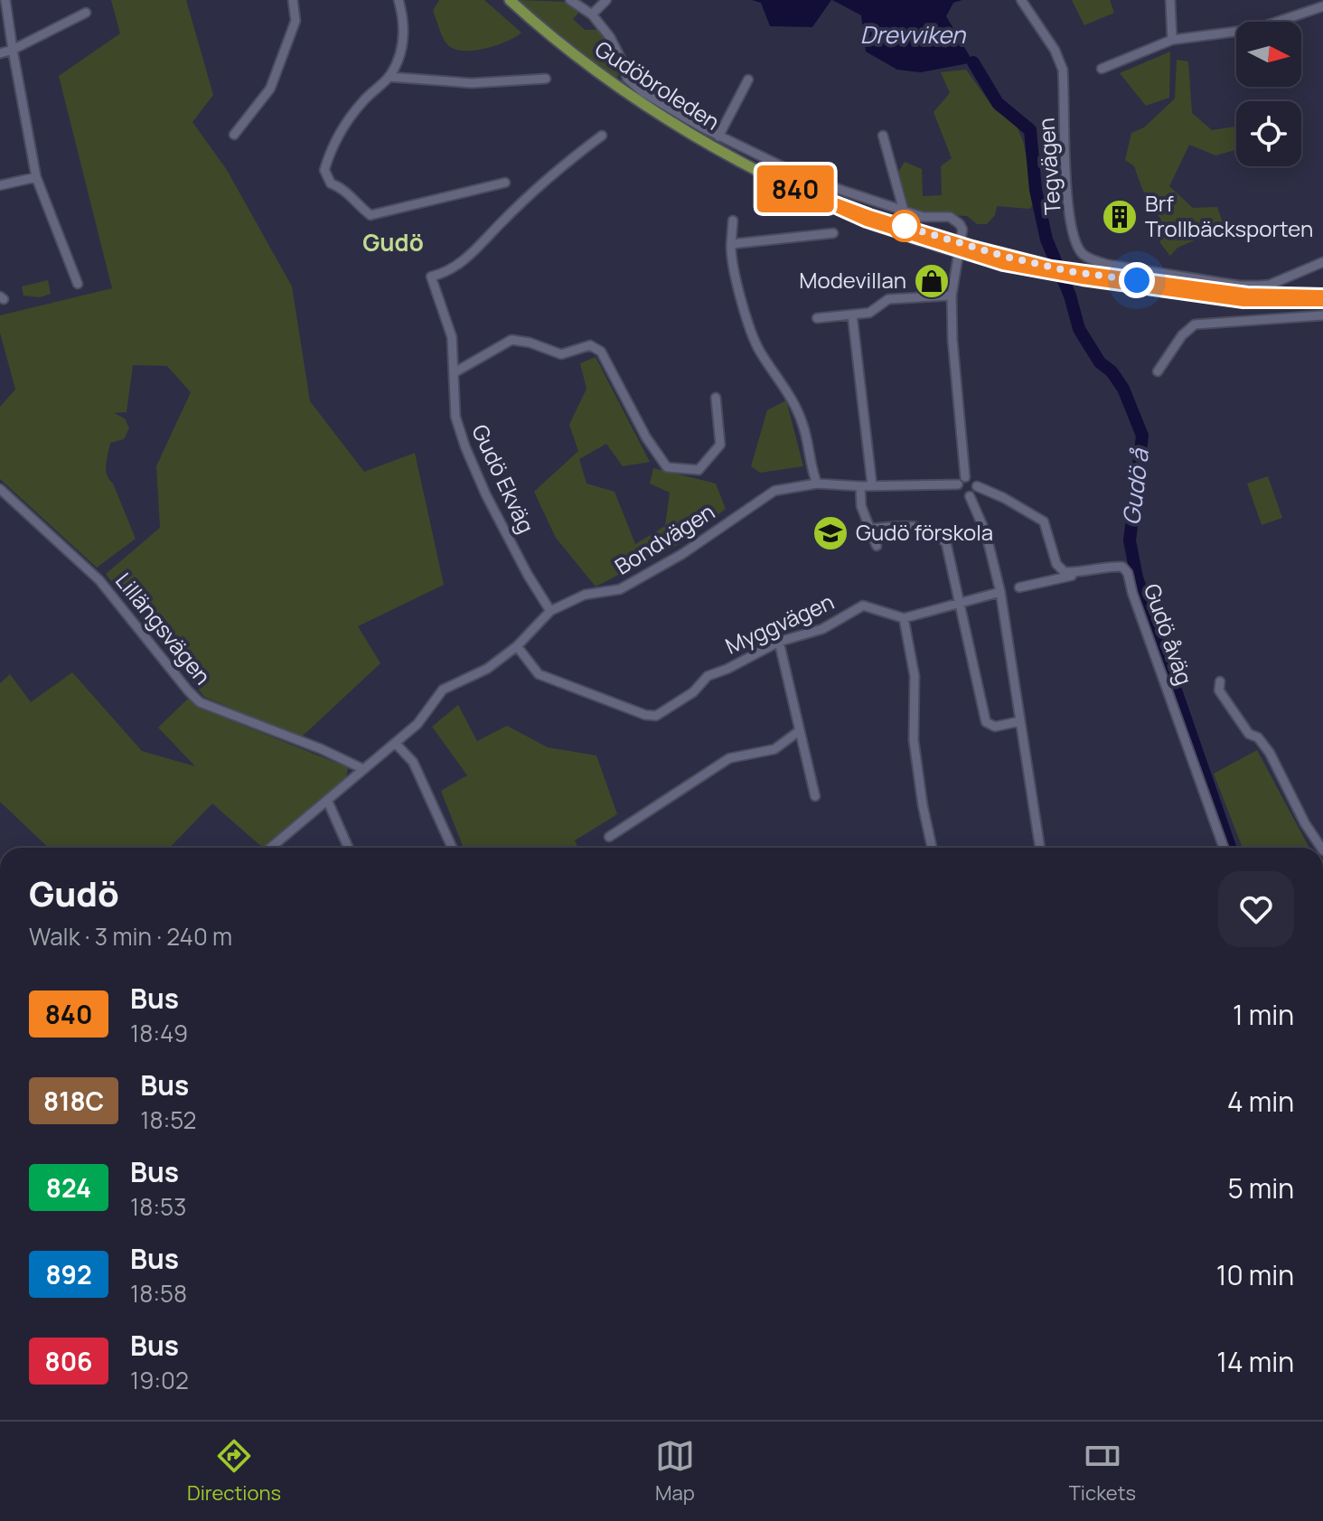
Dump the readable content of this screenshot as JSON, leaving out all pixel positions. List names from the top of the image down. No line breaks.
{"streets":{"main road":["Gudöbroleden"],"street":["Tegvägen","Gudö Ekväg","Bondvägen","Myggvägen","Lillängsvägen","Gudö åväg"]},"crossings":[["Gudö Ekväg","Bondvägen"],["Bondvägen","Myggvägen"],["Bondvägen","Lillängsvägen"]],"districts":["Gudö"],"water":["Drevviken","Gudö å"],"places":{"building":["Brf Trollbäcksporten"],"shop":["Modevillan"],"school or university":["Gudö förskola"]},"lines":["bus line 840"],"north":"right","page":{"on_map":"840","heading":["Gudö","Walk · 3 min · 240 m"],"list":[{"mark":"840","name":"Bus","note":"18:49","value":"1 min"},{"mark":"818C","name":"Bus","note":"18:52","value":"4 min"},{"mark":"824","name":"Bus","note":"18:53","value":"5 min"},{"mark":"892","name":"Bus","note":"18:58","value":"10 min"},{"mark":"806","name":"Bus","note":"19:02","value":"14 min"}],"tabs":["Directions","Map","Tickets"]}}
